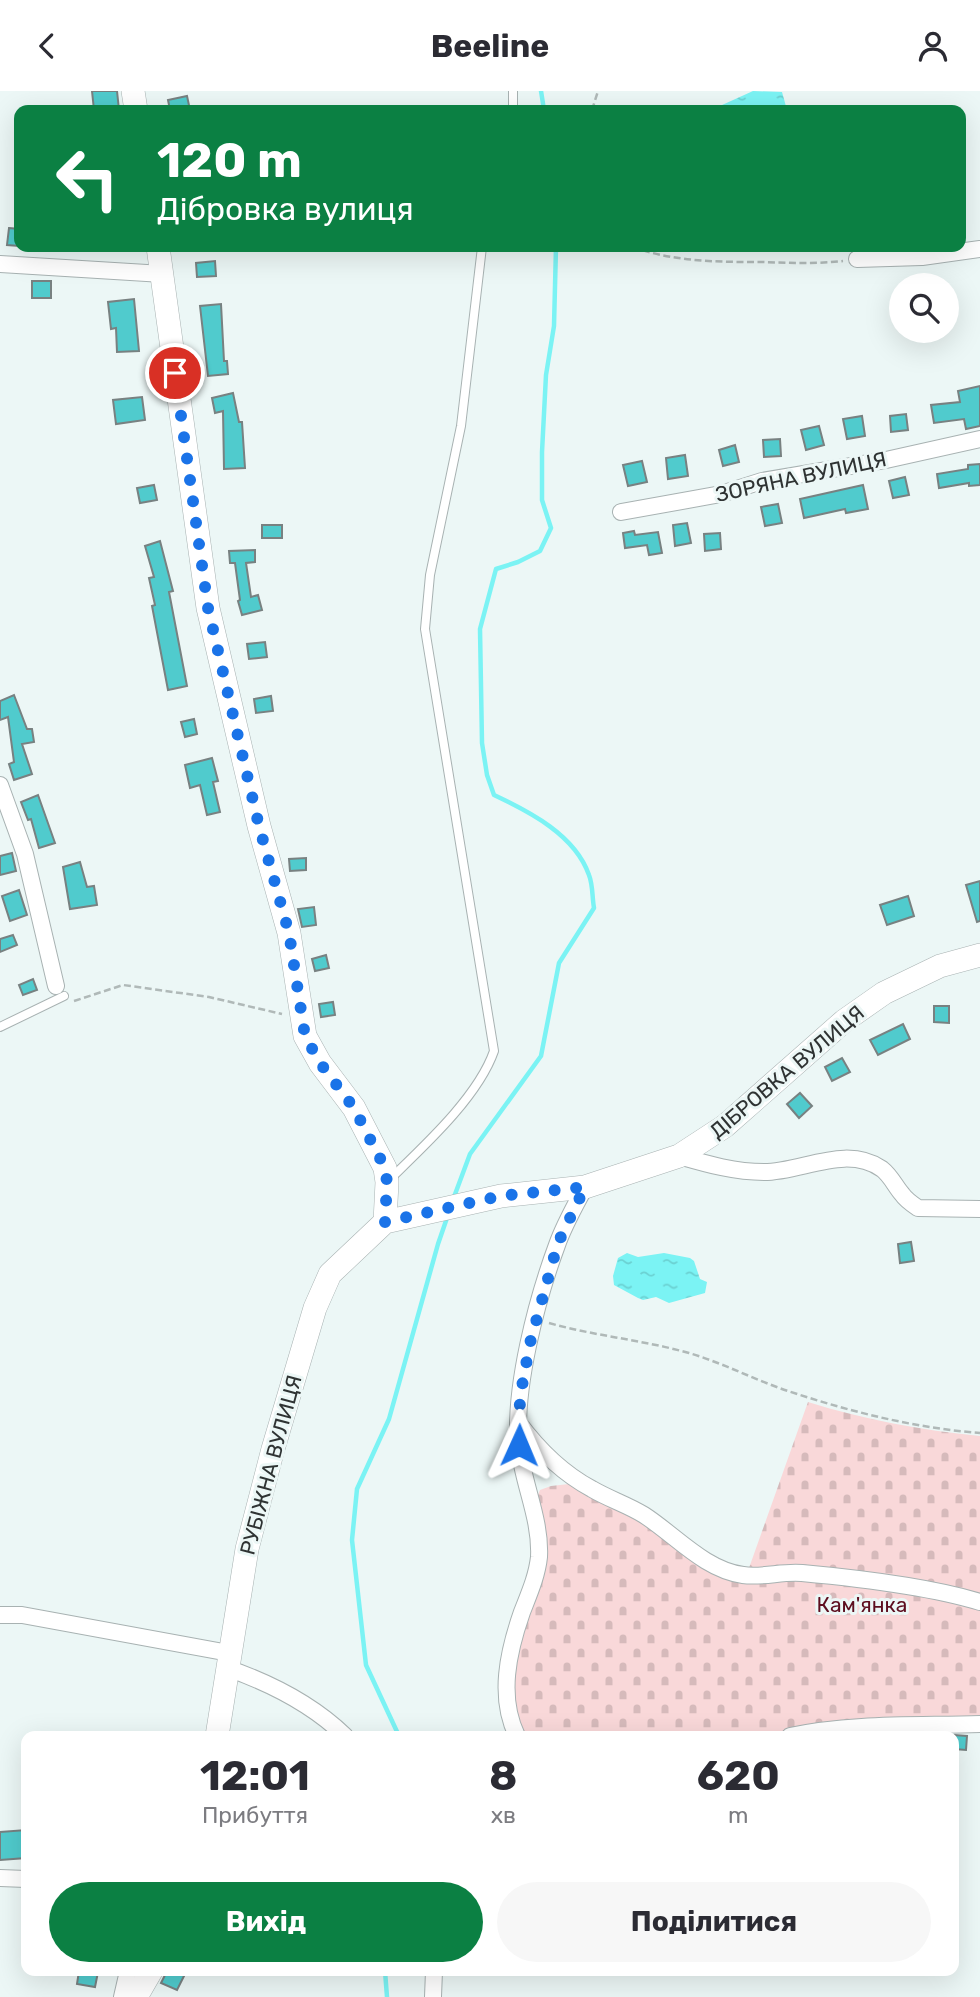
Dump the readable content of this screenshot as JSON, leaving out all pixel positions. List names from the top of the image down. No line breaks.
{"streets":{"street":["ЗОРЯНА ВУЛИЦЯ","ДІБРОВКА ВУЛИЦЯ","РУБІЖНА ВУЛИЦЯ"]},"crossings":[["ДІБРОВКА ВУЛИЦЯ","РУБІЖНА ВУЛИЦЯ"]],"parks":["Кам'янка"],"page":{"header":"Beeline","turn":["120 m","Дібровка вулиця"],"eta":["12:01","Прибуття","8","хв","620","m"],"buttons":["Вихід","Поділитися"]}}
